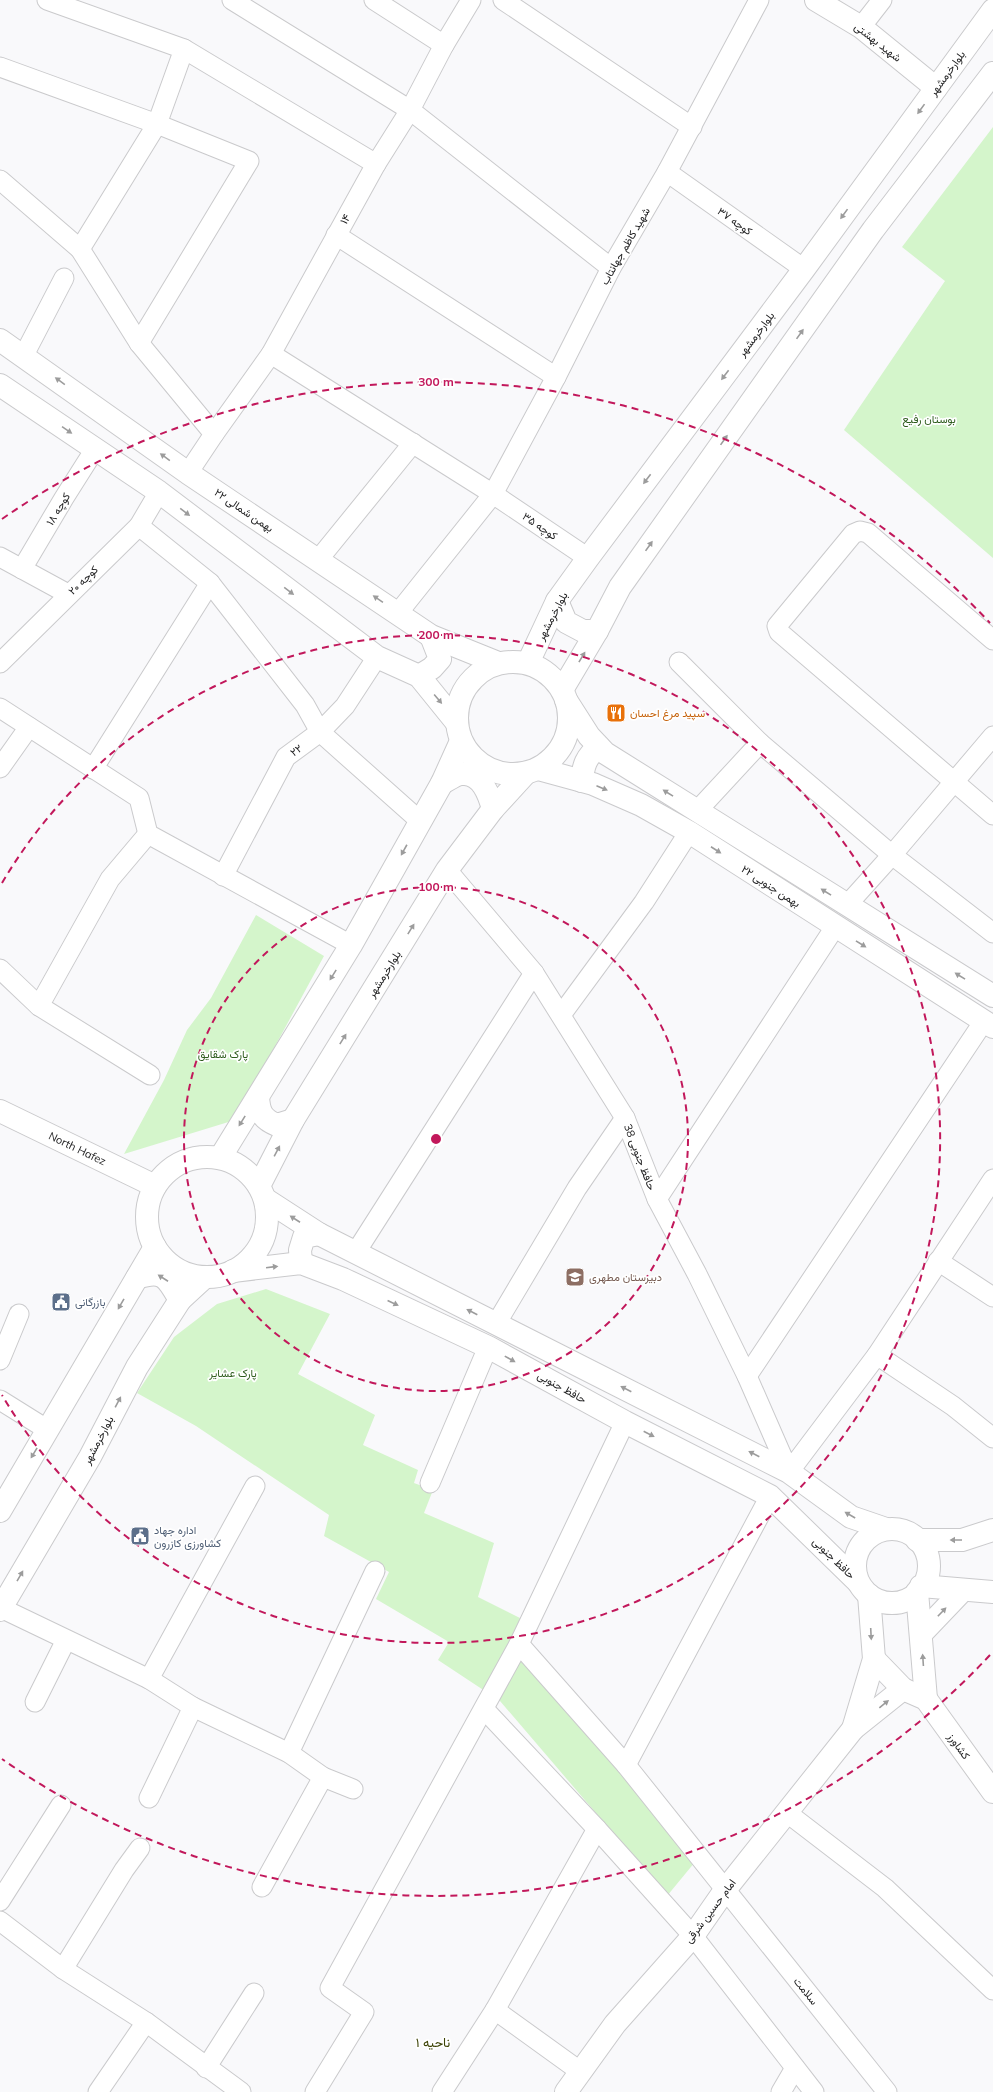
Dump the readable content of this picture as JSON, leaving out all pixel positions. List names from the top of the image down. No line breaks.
{"streets":{"main road":["شهید بهشتی","بلوارخرمشهر","۲۲ بهمن شمالی","۲۲ بهمن جنوبی","North Hafez","حافظ جنوبی","کشاورز","امام حسین شرقی"],"street":["۱۴","کوچه ۳۷","شهید کاظم جهانتاب","کوچه ۱۸","کوچه ۳۵","کوچه ۲۰","۲۲","حافظ جنوبی 38","سلامت"]},"crossings":[["شهید بهشتی","بلوارخرمشهر"],["بلوارخرمشهر","کوچه ۳۷"],["بلوارخرمشهر","۲۲ بهمن شمالی"],["بلوارخرمشهر","کوچه ۳۵"],["بلوارخرمشهر","۲۲ بهمن جنوبی"],["بلوارخرمشهر","North Hafez"],["بلوارخرمشهر","حافظ جنوبی 38"],["بلوارخرمشهر","حافظ جنوبی"],["۱۴","۲۲ بهمن شمالی"],["۱۴","کوچه ۳۵"],["کوچه ۳۷","شهید کاظم جهانتاب"],["شهید کاظم جهانتاب","۲۲ بهمن شمالی"],["شهید کاظم جهانتاب","کوچه ۳۵"],["۲۲ بهمن شمالی","۲۲ بهمن جنوبی"],["North Hafez","حافظ جنوبی"],["امام حسین شرقی","سلامت"]],"districts":["ناحیه ۱"],"parks":["بوستان رفیع","پارک شقایق","پارک عشایر"],"places":{"restaurant":["سپید مرغ احسان"],"school or university":["دبیرستان مطهری"],"public building":["بازرگانی","اداره جهاد کشاورزی کازرون"]},"rings":["300 m","200 m","100 m"]}
